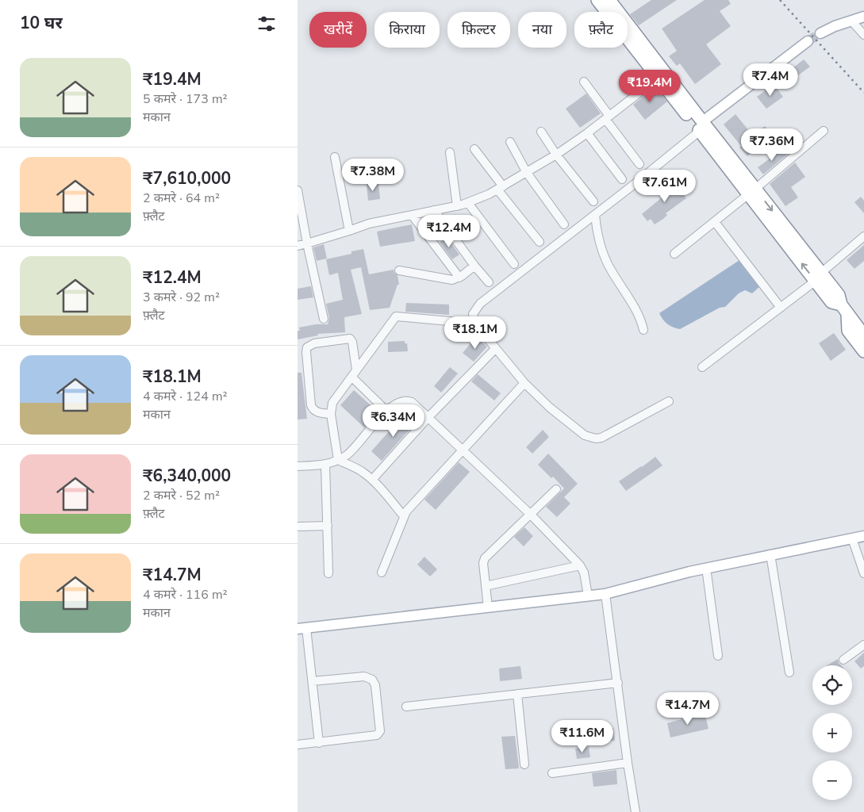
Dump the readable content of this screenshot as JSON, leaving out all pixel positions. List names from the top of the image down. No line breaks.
{"page":{"heading":"10 घर","chip":["खरीदें","किराया","फ़िल्टर","नया","फ़्लैट"],"list":[{"name":"₹19.4M","note":"5 कमरे · 173 m² · मकान"},{"name":"₹7,610,000","note":"2 कमरे · 64 m² · फ़्लैट"},{"name":"₹12.4M","note":"3 कमरे · 92 m² · फ़्लैट"},{"name":"₹18.1M","note":"4 कमरे · 124 m² · मकान"},{"name":"₹6,340,000","note":"2 कमरे · 52 m² · फ़्लैट"},{"name":"₹14.7M","note":"4 कमरे · 116 m² · मकान"}],"price":["₹7.4M","₹19.4M","₹7.36M","₹7.38M","₹7.61M","₹12.4M","₹18.1M","₹6.34M","₹14.7M","₹11.6M"],"map_buttons":["+","−"]}}
